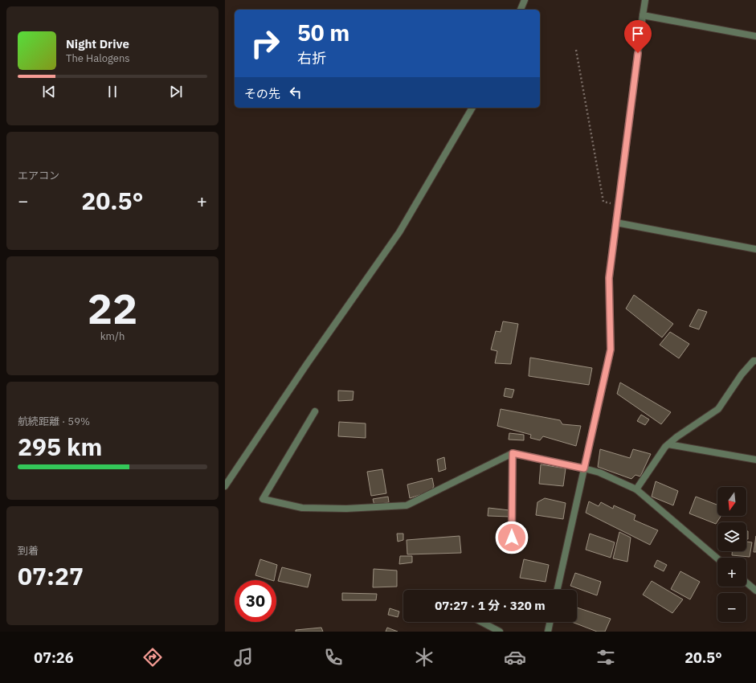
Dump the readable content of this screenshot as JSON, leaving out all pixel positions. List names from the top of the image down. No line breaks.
{"north":"bottom","page":{"turn":["50 m","右折"],"song":["Night Drive","The Halogens"],"then":"その先","tile":["エアコン",["22","km/h"],["航続距離 · 59%","295 km"],["到着","07:27"]],"heat":["−","20.5°","+"],"map_buttons":["+","−"],"limit":"30","trip":"07:27 · 1 分 · 320 m","tabs":["07:26","20.5°"]}}
